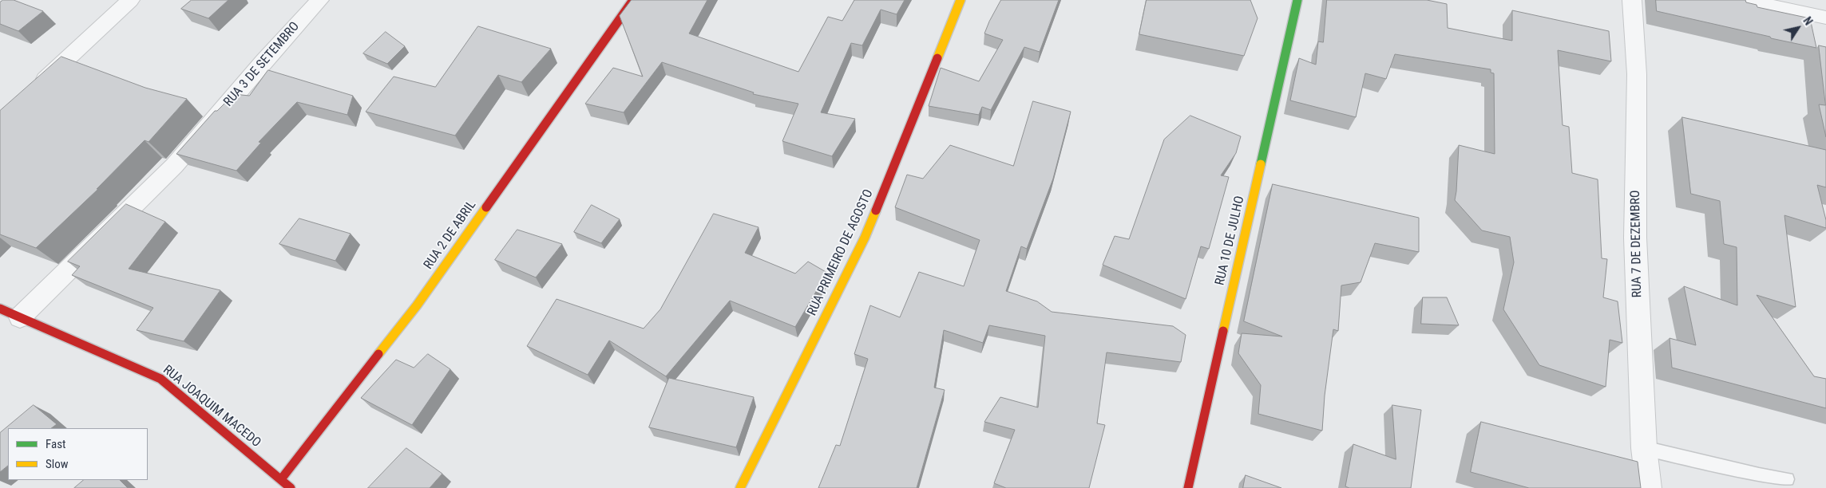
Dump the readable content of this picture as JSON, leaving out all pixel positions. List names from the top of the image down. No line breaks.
{"streets":{"street":["RUA 3 DE SETEMBRO","RUA 2 DE ABRIL","RUA 10 DE JULHO","RUA 7 DE DEZEMBRO","RUA PRIMEIRO DE AGOSTO","RUA JOAQUIM MACEDO"]},"crossings":[["RUA 3 DE SETEMBRO","RUA JOAQUIM MACEDO"],["RUA 2 DE ABRIL","RUA JOAQUIM MACEDO"]],"legend":["Fast","Slow"],"north":"top right"}
